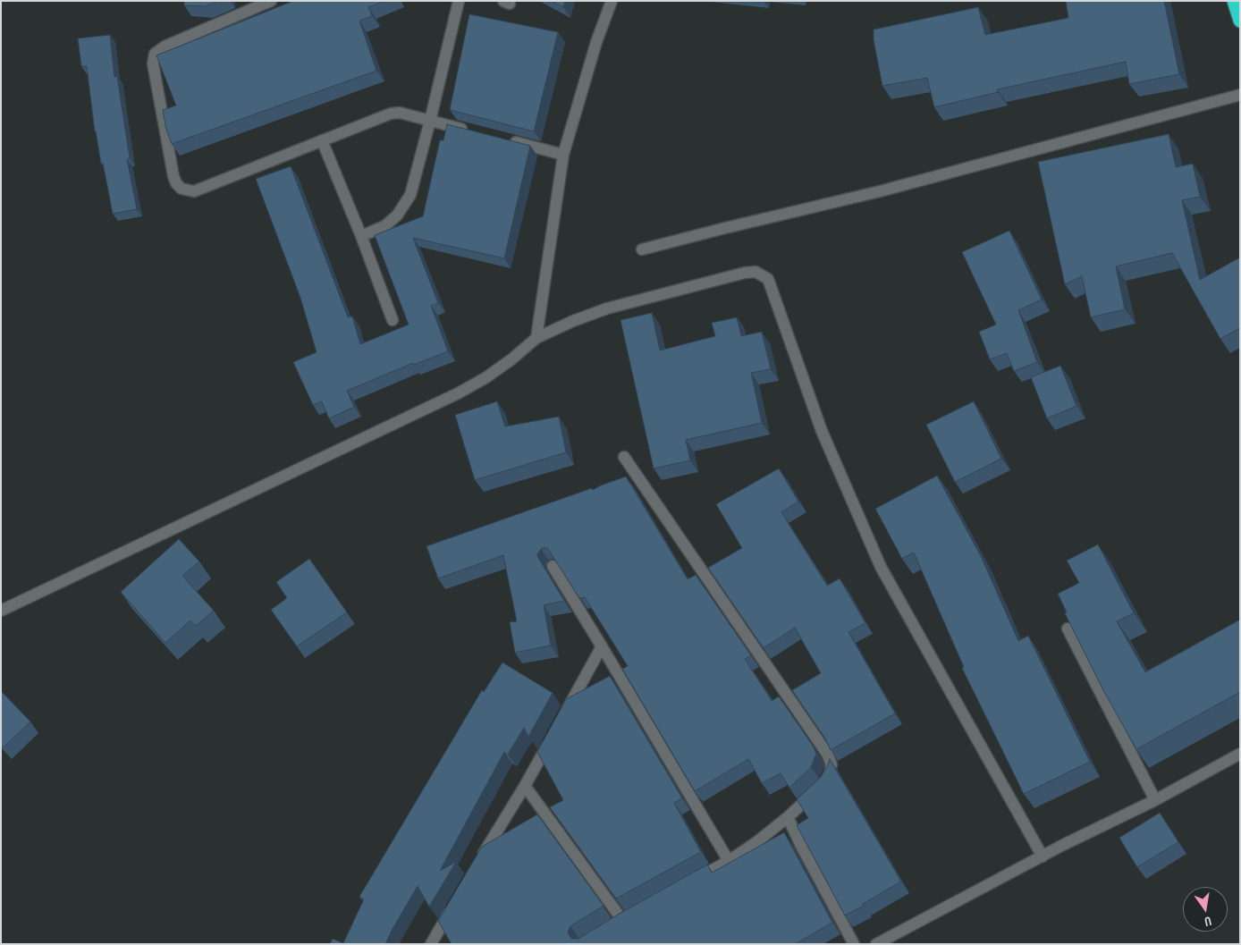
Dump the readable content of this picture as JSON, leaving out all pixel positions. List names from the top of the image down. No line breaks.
{"north":"bottom"}
